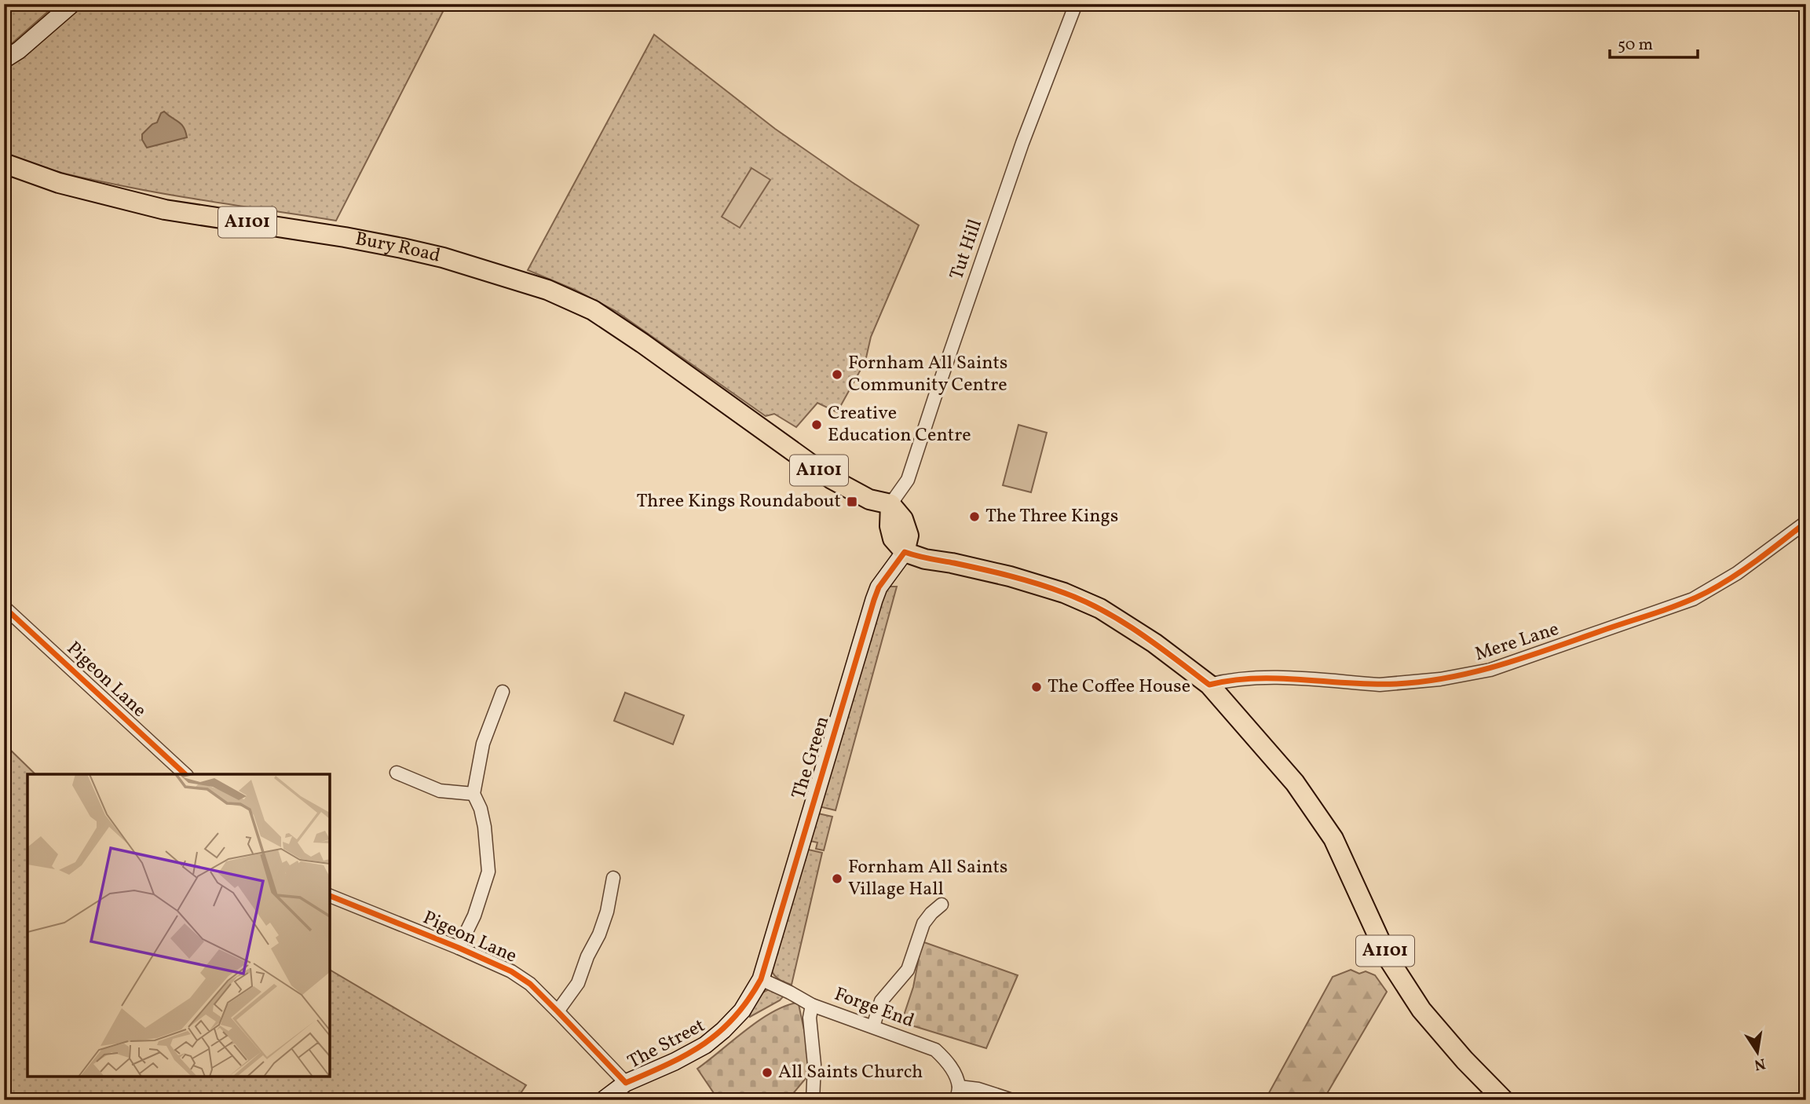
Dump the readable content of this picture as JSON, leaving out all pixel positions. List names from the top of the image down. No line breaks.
{"streets":{"main road":["A1101","Bury Road","The Green","The Street"],"street":["Tut Hill","Mere Lane","Pigeon Lane","Forge End"]},"crossings":[["A1101","Mere Lane"],["A1101","The Green"],["Bury Road","Tut Hill"],["Pigeon Lane","The Street"],["The Green","Forge End"],["The Green","The Street"],["Forge End","The Street"]],"places":{"other":["Fornham All Saints Community Centre","Creative Education Centre","The Three Kings","The Coffee House","Fornham All Saints Village Hall","All Saints Church"],"transit":["Three Kings Roundabout"]},"scale_bar":"50 m","north":"bottom"}
